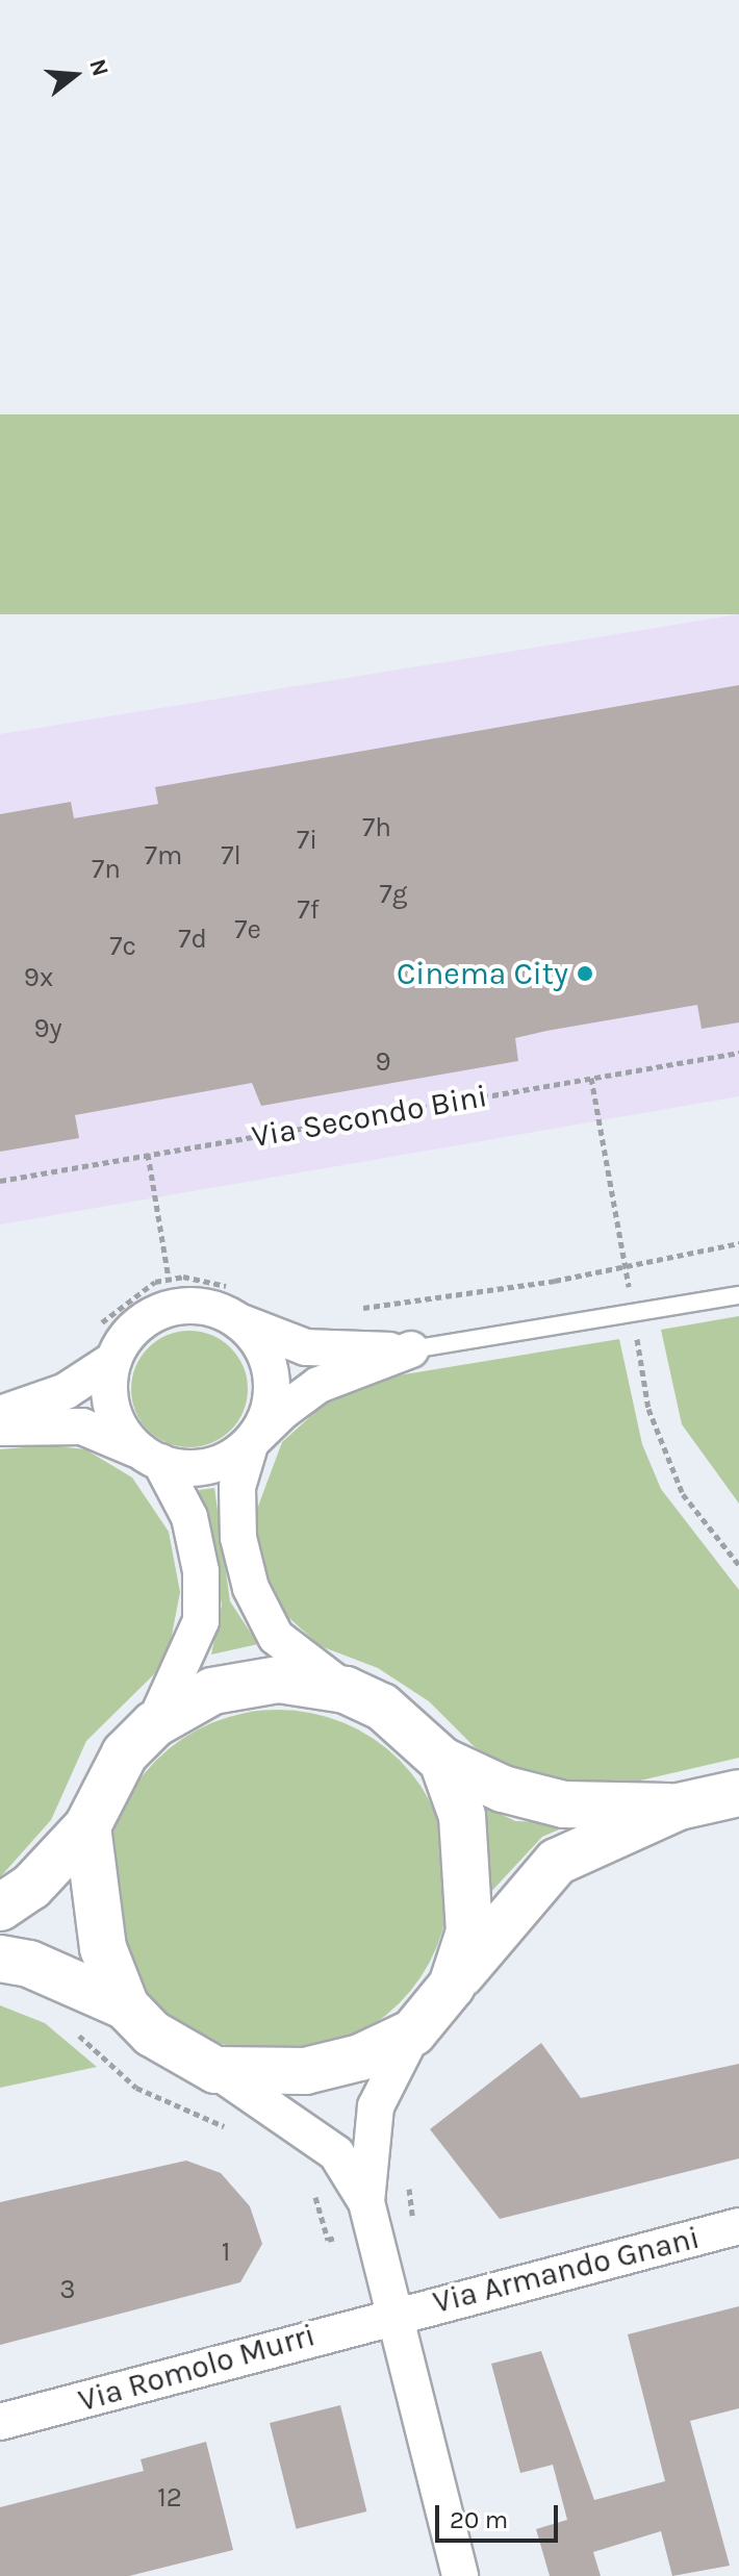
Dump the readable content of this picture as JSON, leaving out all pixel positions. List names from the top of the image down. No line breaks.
{"streets":{"street":["Via Armando Gnani","Via Romolo Murri"],"path":["Via Secondo Bini"]},"crossings":[["Via Armando Gnani","Via Romolo Murri"]],"places":["Cinema City"],"house_numbers":["7h","7i","7m","7l","7n","7g","7f","7e","7d","7c","9x","9y","9","1","3","12"],"scale_bar":"20 m","north":"right"}
